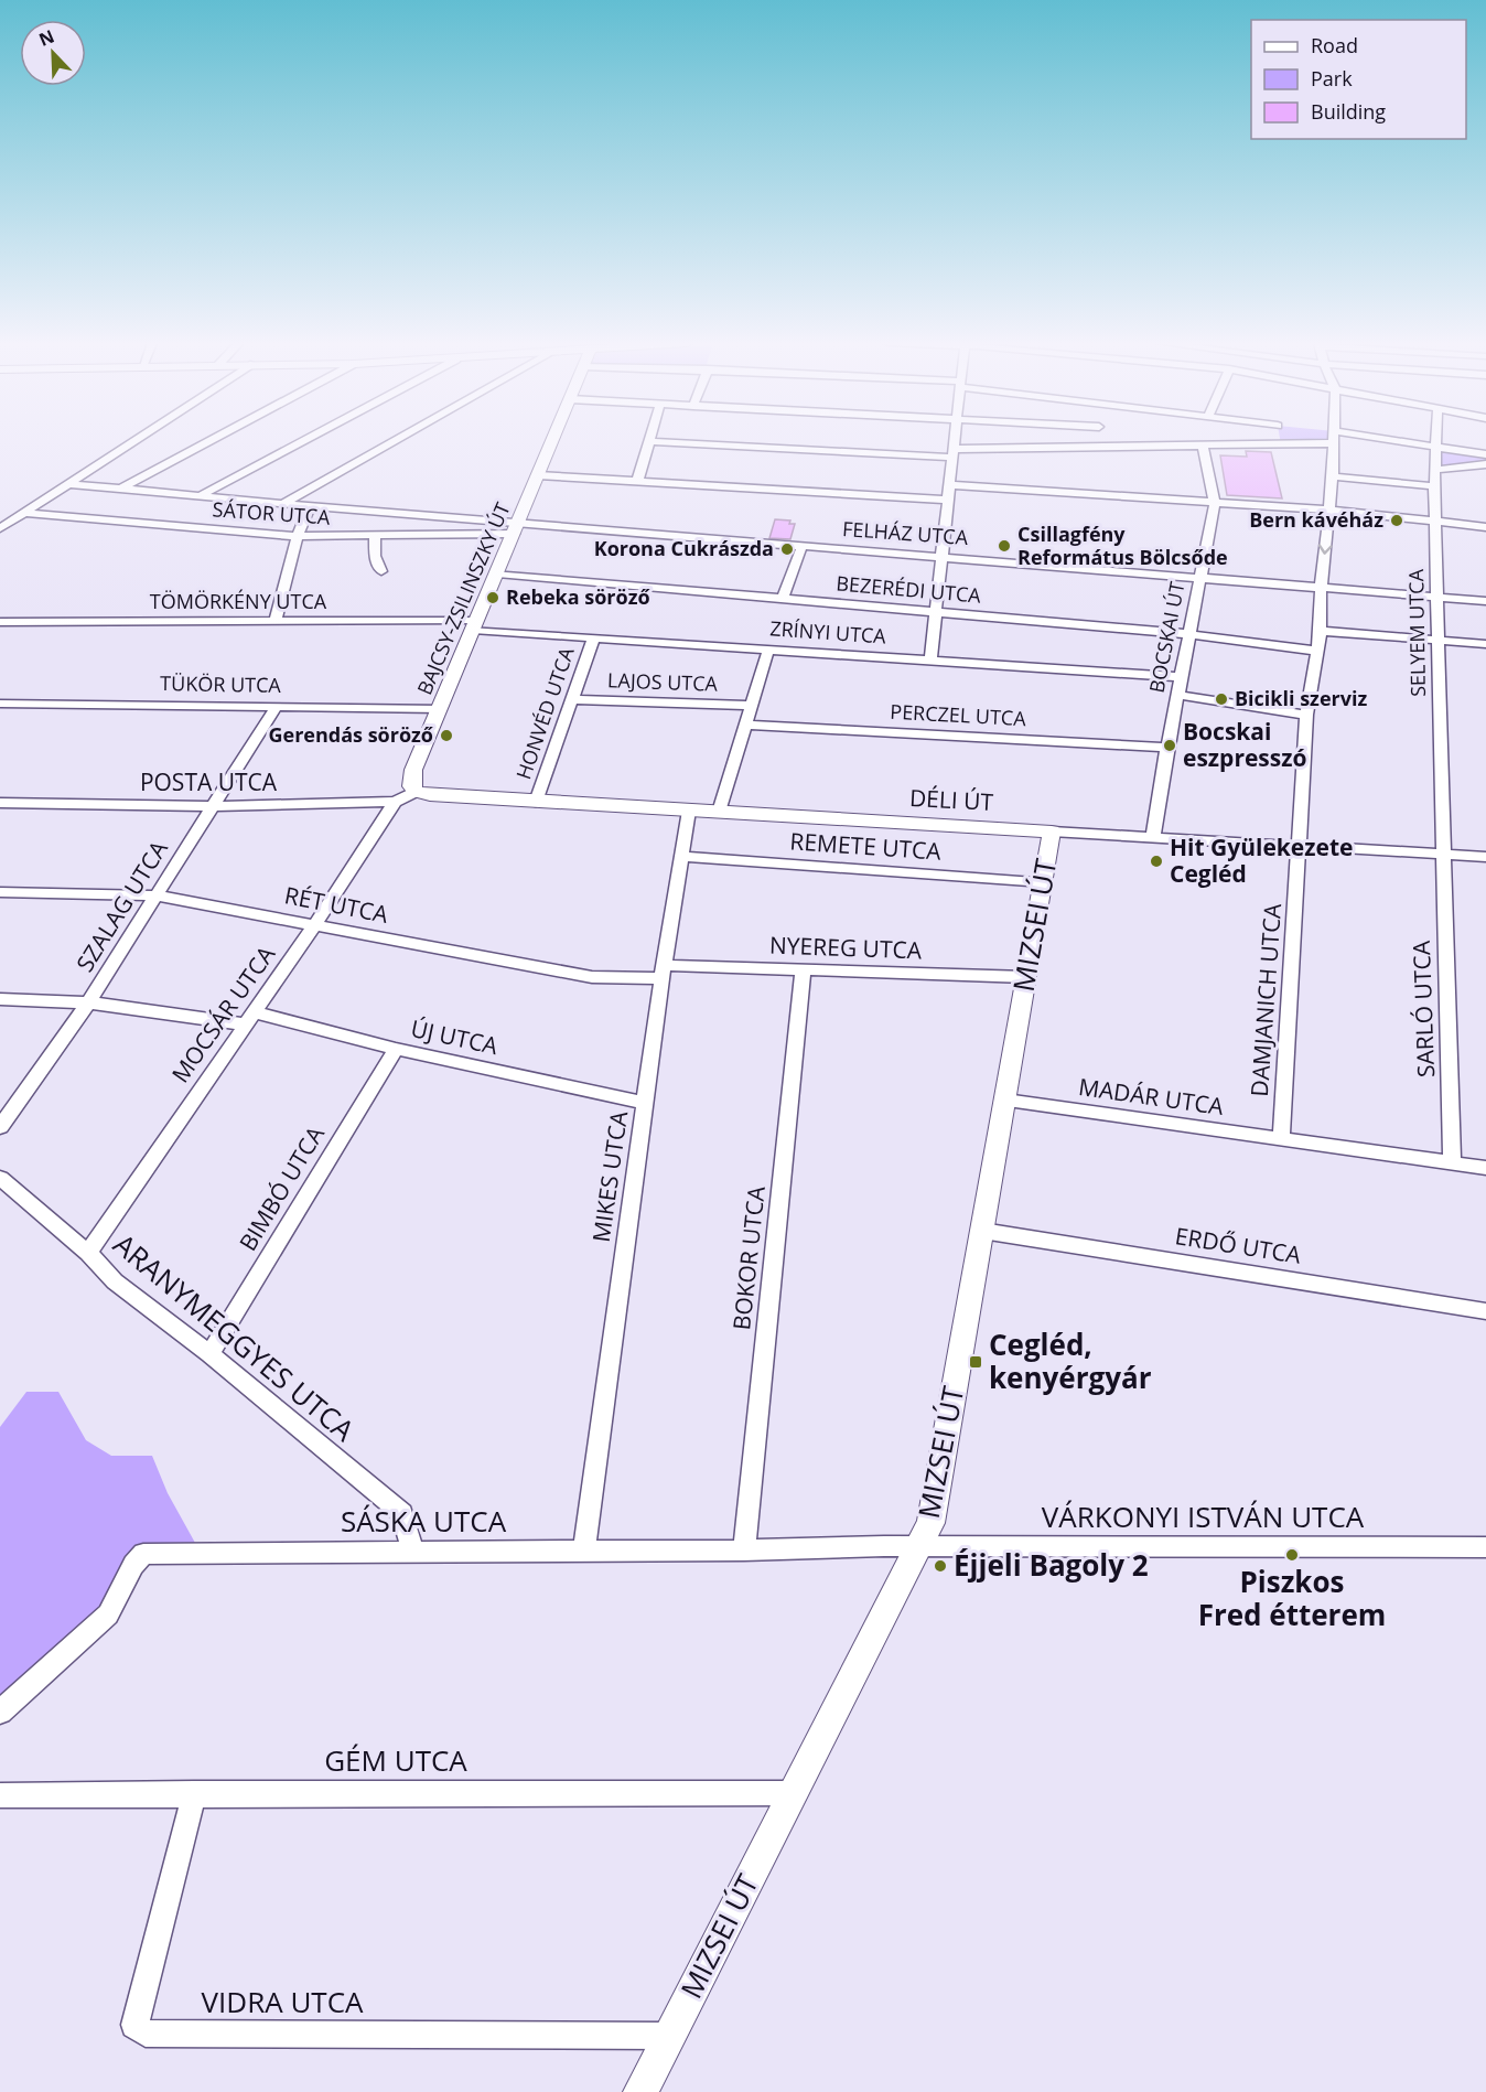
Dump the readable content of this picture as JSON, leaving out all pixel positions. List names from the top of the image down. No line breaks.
{"streets":{"main road":["BAJCSY-ZSILINSZKY ÚT","DÉLI ÚT","MIZSEI ÚT"],"street":["SÁTOR UTCA","FELHÁZ UTCA","BEZERÉDI UTCA","TÖMÖRKÉNY UTCA","ZRÍNYI UTCA","SELYEM UTCA","BOCSKAI ÚT","LAJOS UTCA","TÜKÖR UTCA","HONVÉD UTCA","PERCZEL UTCA","POSTA UTCA","REMETE UTCA","RÉT UTCA","SZALAG UTCA","NYEREG UTCA","DAMJANICH UTCA","SARLÓ UTCA","MOCSÁR UTCA","ÚJ UTCA","MADÁR UTCA","MIKES UTCA","BIMBÓ UTCA","ERDŐ UTCA","BOKOR UTCA","ARANYMEGGYES UTCA","VÁRKONYI ISTVÁN UTCA","SÁSKA UTCA","GÉM UTCA","VIDRA UTCA"]},"crossings":[["SÁTOR UTCA","FELHÁZ UTCA"],["SÁTOR UTCA","BAJCSY-ZSILINSZKY ÚT"],["FELHÁZ UTCA","BAJCSY-ZSILINSZKY ÚT"],["FELHÁZ UTCA","SELYEM UTCA"],["FELHÁZ UTCA","BOCSKAI ÚT"],["FELHÁZ UTCA","DAMJANICH UTCA"],["BEZERÉDI UTCA","BAJCSY-ZSILINSZKY ÚT"],["BEZERÉDI UTCA","BOCSKAI ÚT"],["BEZERÉDI UTCA","DAMJANICH UTCA"],["BAJCSY-ZSILINSZKY ÚT","TÖMÖRKÉNY UTCA"],["BAJCSY-ZSILINSZKY ÚT","ZRÍNYI UTCA"],["BAJCSY-ZSILINSZKY ÚT","TÜKÖR UTCA"],["BAJCSY-ZSILINSZKY ÚT","POSTA UTCA"],["BAJCSY-ZSILINSZKY ÚT","DÉLI ÚT"],["TÖMÖRKÉNY UTCA","ZRÍNYI UTCA"],["ZRÍNYI UTCA","BOCSKAI ÚT"],["ZRÍNYI UTCA","HONVÉD UTCA"],["SELYEM UTCA","DÉLI ÚT"],["SELYEM UTCA","SARLÓ UTCA"],["BOCSKAI ÚT","PERCZEL UTCA"],["BOCSKAI ÚT","DÉLI ÚT"],["LAJOS UTCA","HONVÉD UTCA"],["TÜKÖR UTCA","SZALAG UTCA"],["HONVÉD UTCA","DÉLI ÚT"],["POSTA UTCA","DÉLI ÚT"],["POSTA UTCA","SZALAG UTCA"],["POSTA UTCA","MOCSÁR UTCA"],["DÉLI ÚT","MIZSEI ÚT"],["DÉLI ÚT","DAMJANICH UTCA"],["DÉLI ÚT","SARLÓ UTCA"],["DÉLI ÚT","MIKES UTCA"],["REMETE UTCA","MIZSEI ÚT"],["REMETE UTCA","MIKES UTCA"],["RÉT UTCA","SZALAG UTCA"],["RÉT UTCA","NYEREG UTCA"],["RÉT UTCA","MOCSÁR UTCA"],["RÉT UTCA","MIKES UTCA"],["SZALAG UTCA","ÚJ UTCA"],["MIZSEI ÚT","NYEREG UTCA"],["MIZSEI ÚT","MADÁR UTCA"],["MIZSEI ÚT","ERDŐ UTCA"],["MIZSEI ÚT","VÁRKONYI ISTVÁN UTCA"],["MIZSEI ÚT","SÁSKA UTCA"],["MIZSEI ÚT","GÉM UTCA"],["MIZSEI ÚT","VIDRA UTCA"],["NYEREG UTCA","MIKES UTCA"],["NYEREG UTCA","BOKOR UTCA"],["DAMJANICH UTCA","MADÁR UTCA"],["SARLÓ UTCA","MADÁR UTCA"],["MOCSÁR UTCA","ÚJ UTCA"],["MOCSÁR UTCA","ARANYMEGGYES UTCA"],["ÚJ UTCA","MIKES UTCA"],["ÚJ UTCA","BIMBÓ UTCA"],["MIKES UTCA","SÁSKA UTCA"],["BIMBÓ UTCA","ARANYMEGGYES UTCA"],["BOKOR UTCA","SÁSKA UTCA"],["ARANYMEGGYES UTCA","SÁSKA UTCA"],["VÁRKONYI ISTVÁN UTCA","SÁSKA UTCA"],["GÉM UTCA","VIDRA UTCA"]],"places":{"other":["Bern kávéház","Csillagfény Református Bölcsőde","Korona Cukrászda","Rebeka söröző","Bicikli szerviz","Gerendás söröző","Bocskai eszpresszó","Hit Gyülekezete Cegléd","Piszkos Fred étterem","Éjjeli Bagoly 2"],"transit":["Cegléd, kenyérgyár"]},"legend":["Road","Park","Building"],"north":"top left"}
